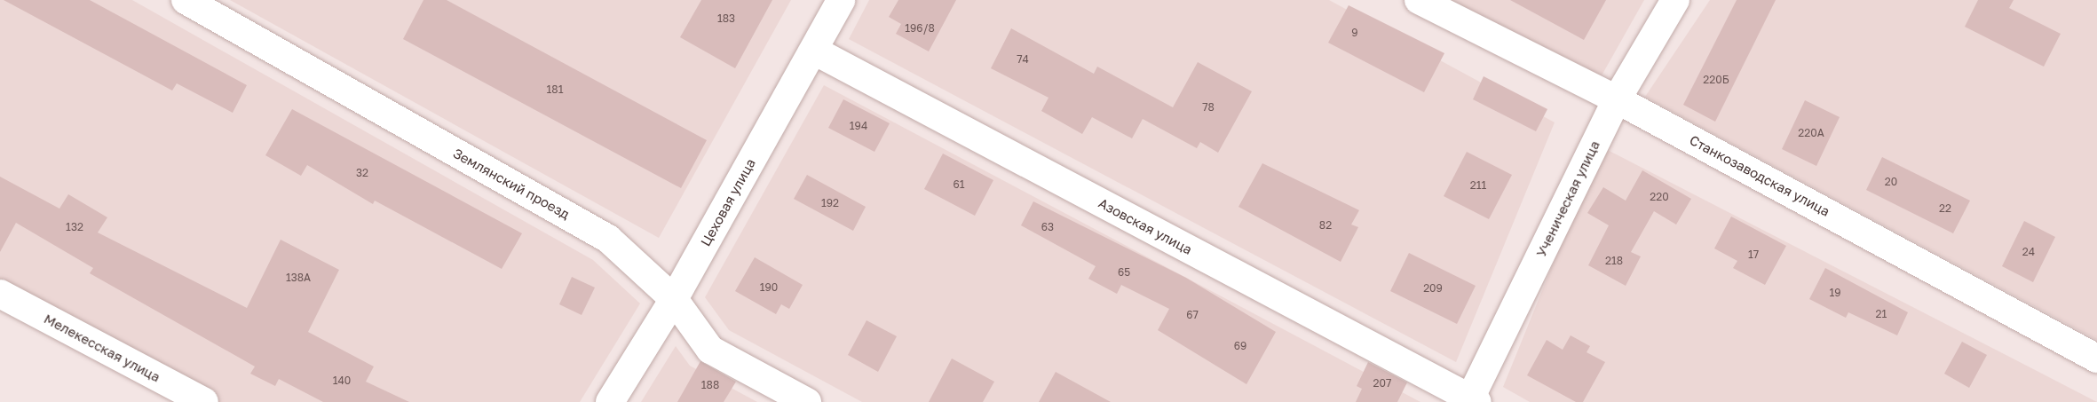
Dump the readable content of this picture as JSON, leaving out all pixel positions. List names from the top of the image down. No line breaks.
{"streets":{"street":["Станкозаводская улица","Землянский проезд","Ученическая улица","Цеховая улица","Азовская улица","Мелекесская улица"]},"crossings":[["Станкозаводская улица","Ученическая улица"],["Землянский проезд","Цеховая улица"],["Ученическая улица","Азовская улица"],["Цеховая улица","Азовская улица"]],"house_numbers":["183","196/8","9","74","220Б","181","78","194","220А","32","20","61","211","220","192","22","82","132","63","24","17","218","65","138А","190","209","19","21","67","69","140","207","188"]}
